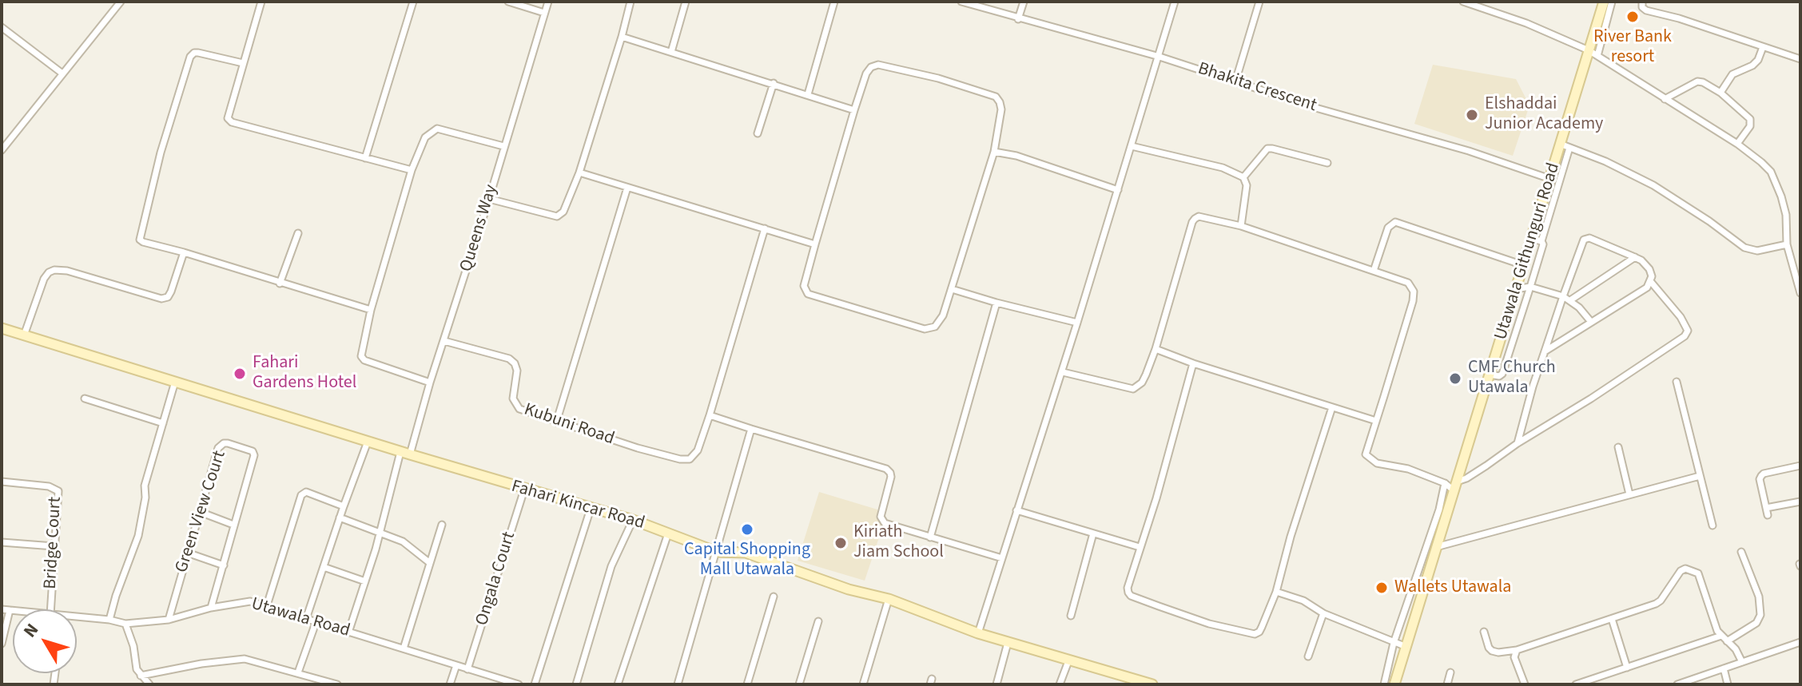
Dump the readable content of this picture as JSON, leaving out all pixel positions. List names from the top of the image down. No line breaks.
{"streets":{"street":["Bhakita Crescent","Queens Way","Utawala Githunguri Road","Kubuni Road","Fahari Kincar Road","Green View Court","Bridge Court","Ongala Court","Utawala Road"]},"crossings":[["Bhakita Crescent","Utawala Githunguri Road"],["Queens Way","Kubuni Road"],["Queens Way","Fahari Kincar Road"],["Queens Way","Utawala Road"],["Fahari Kincar Road","Ongala Court"],["Green View Court","Utawala Road"],["Ongala Court","Utawala Road"]],"places":["River Bank resort","Elshaddai Junior Academy","Fahari Gardens Hotel","CMF Church Utawala","Capital Shopping Mall Utawala","Kiriath Jiam School","Wallets Utawala"],"north":"top left"}
